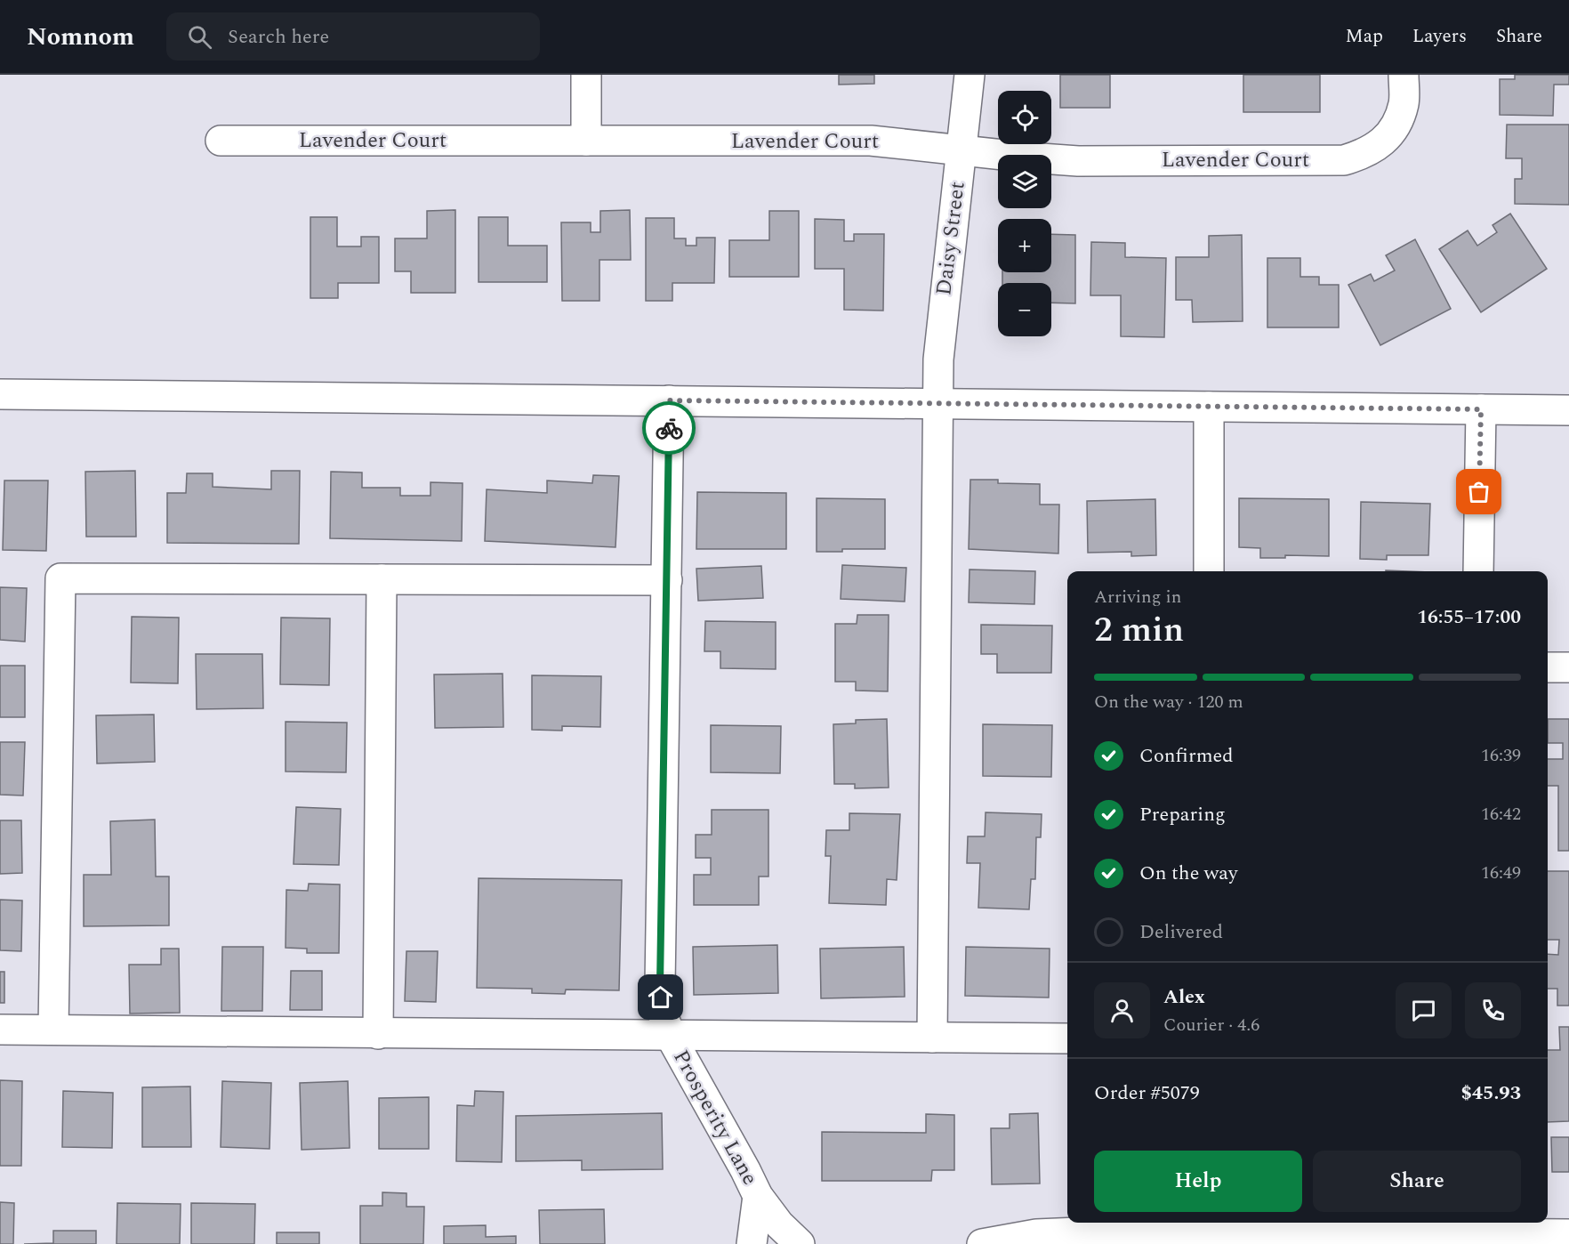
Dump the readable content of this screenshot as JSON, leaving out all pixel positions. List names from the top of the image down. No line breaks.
{"streets":{"street":["Lavender Court","Daisy Street","Prosperity Lane"]},"crossings":[["Lavender Court","Daisy Street"]],"page":{"header":"Nomnom","search":"Search here","nav":["Map","Layers","Share"],"map_buttons":["+","−"],"heading":["2 min","Arriving in","16:55–17:00"],"panel":["Alex","Courier · 4.6","Order #5079","$45.93"],"bar":"On the way · 120 m","list":[["Confirmed","16:39"],["Preparing","16:42"],["On the way","16:49"],"Delivered"],"buttons":["Help","Share"]}}
